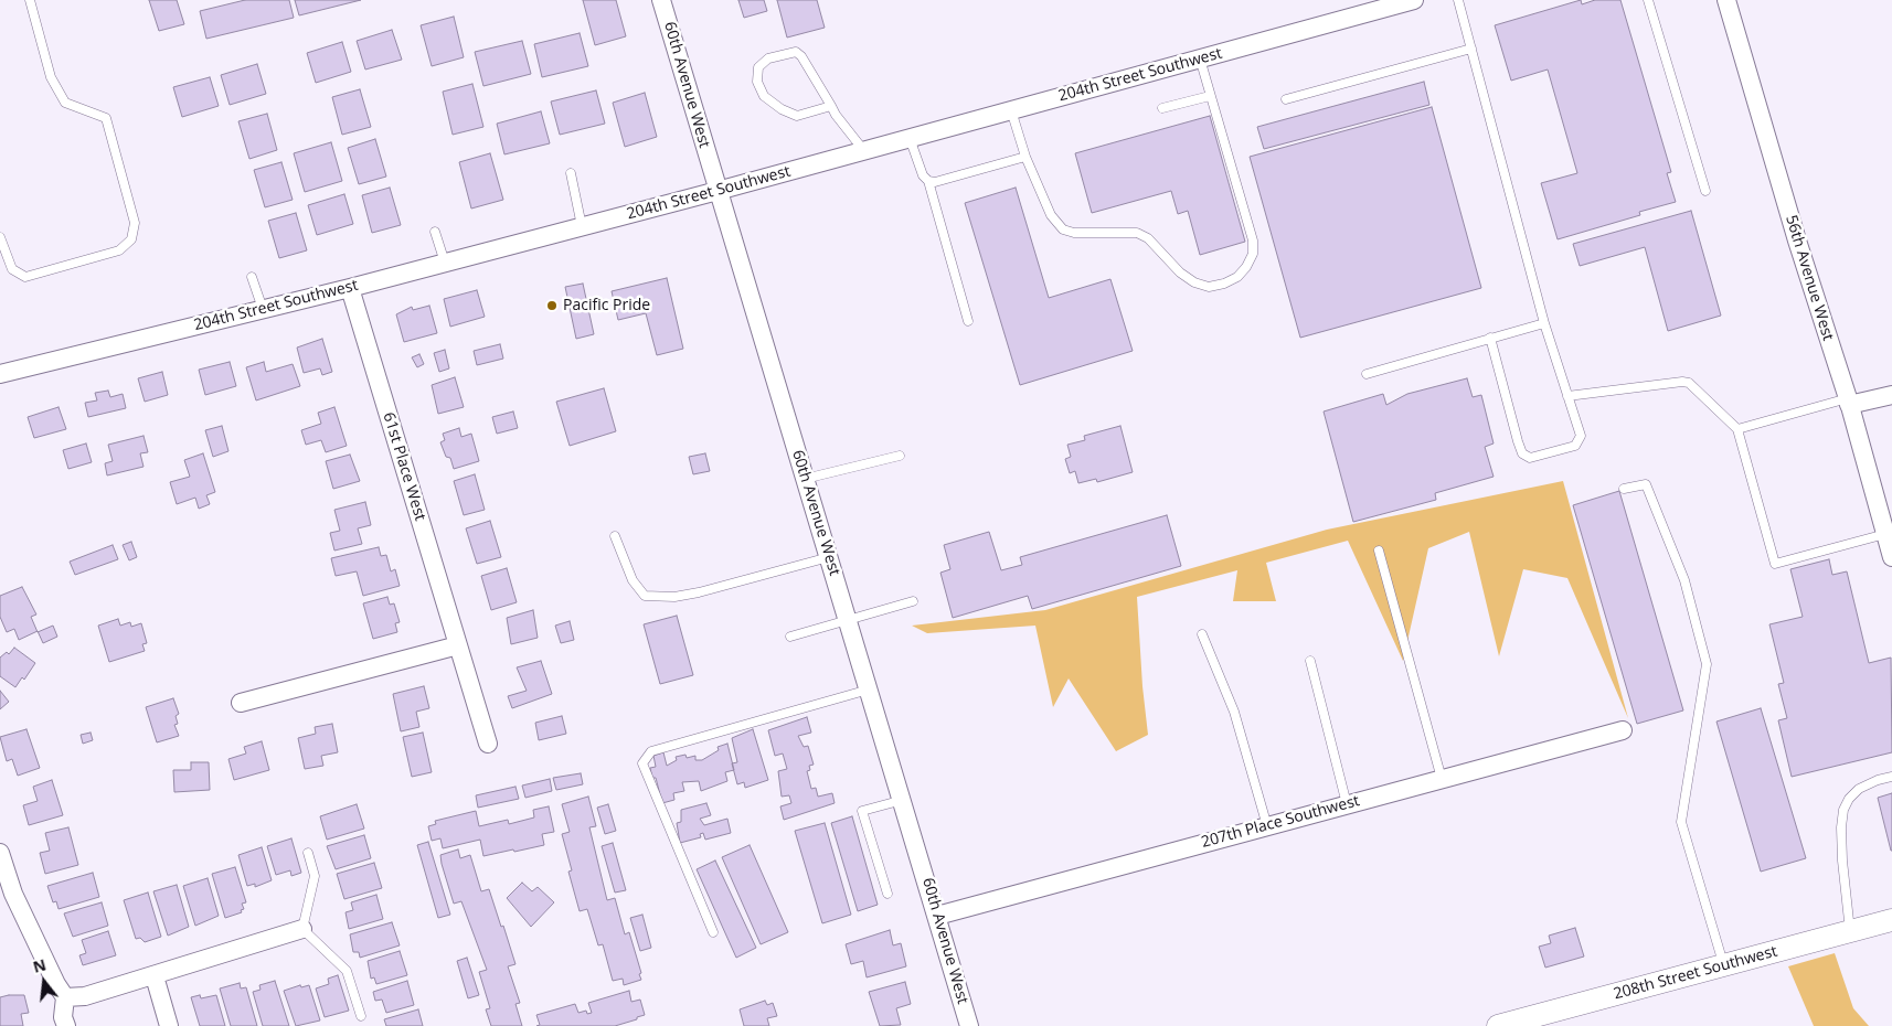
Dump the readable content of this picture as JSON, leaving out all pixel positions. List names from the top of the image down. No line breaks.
{"streets":{"street":["204th Street Southwest","60th Avenue West","56th Avenue West","61st Place West","207th Place Southwest","208th Street Southwest"]},"crossings":[["204th Street Southwest","60th Avenue West"],["204th Street Southwest","61st Place West"],["60th Avenue West","207th Place Southwest"]],"places":["Pacific Pride"],"north":"top"}
